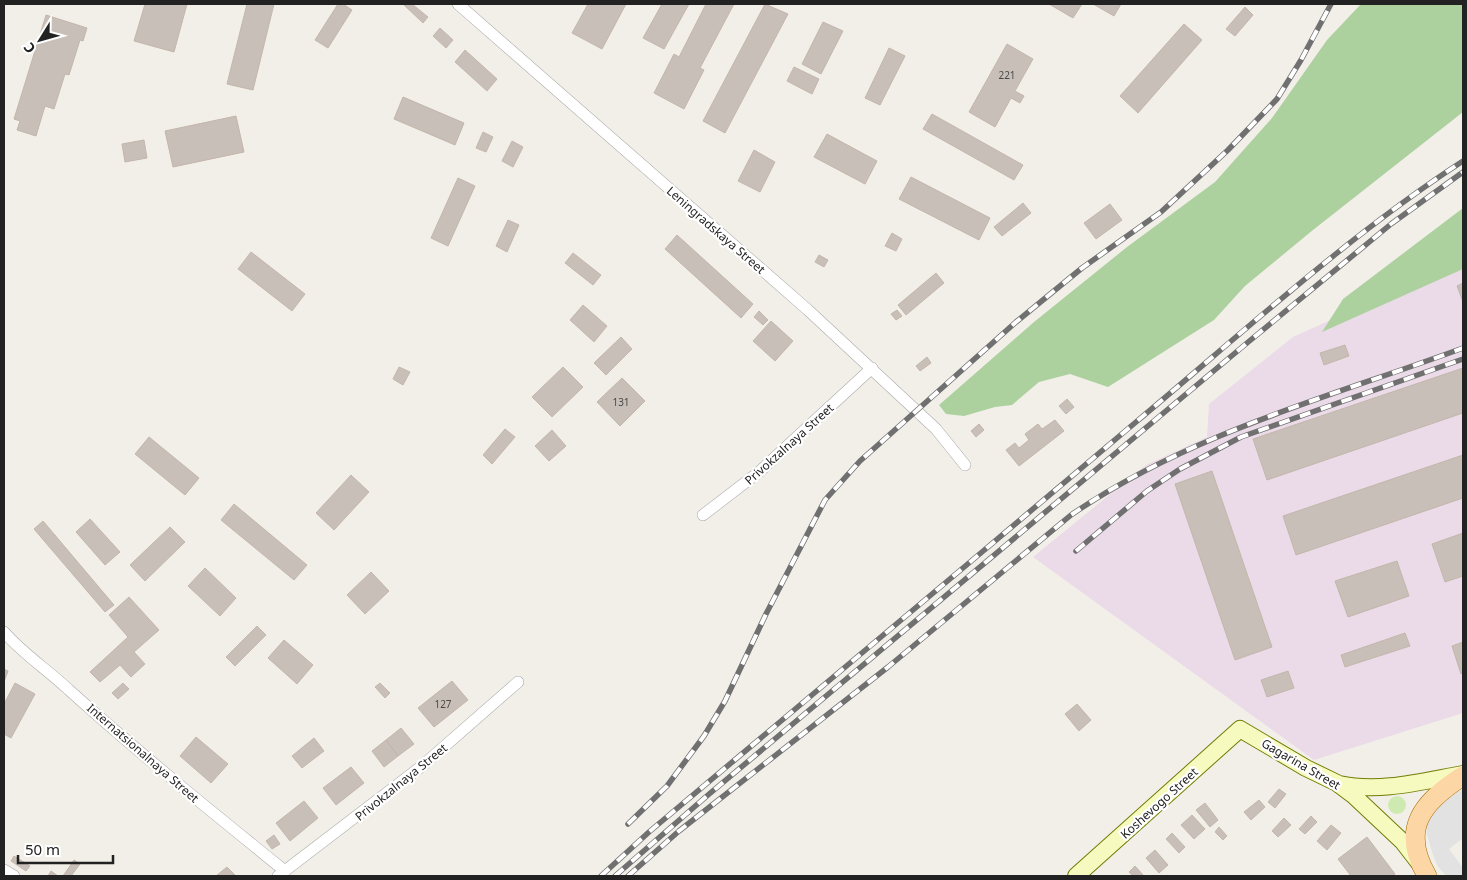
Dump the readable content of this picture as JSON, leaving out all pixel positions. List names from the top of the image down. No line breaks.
{"streets":{"main road":["Gagarina Street"],"street":["Leningradskaya Street","Privokzalnaya Street","Internatsionalnaya Street","Koshevogo Street"]},"crossings":[["Leningradskaya Street","Privokzalnaya Street"],["Privokzalnaya Street","Internatsionalnaya Street"],["Gagarina Street","Koshevogo Street"]],"house_numbers":["221","131","127"],"scale_bar":"50 m","north":"bottom left"}
